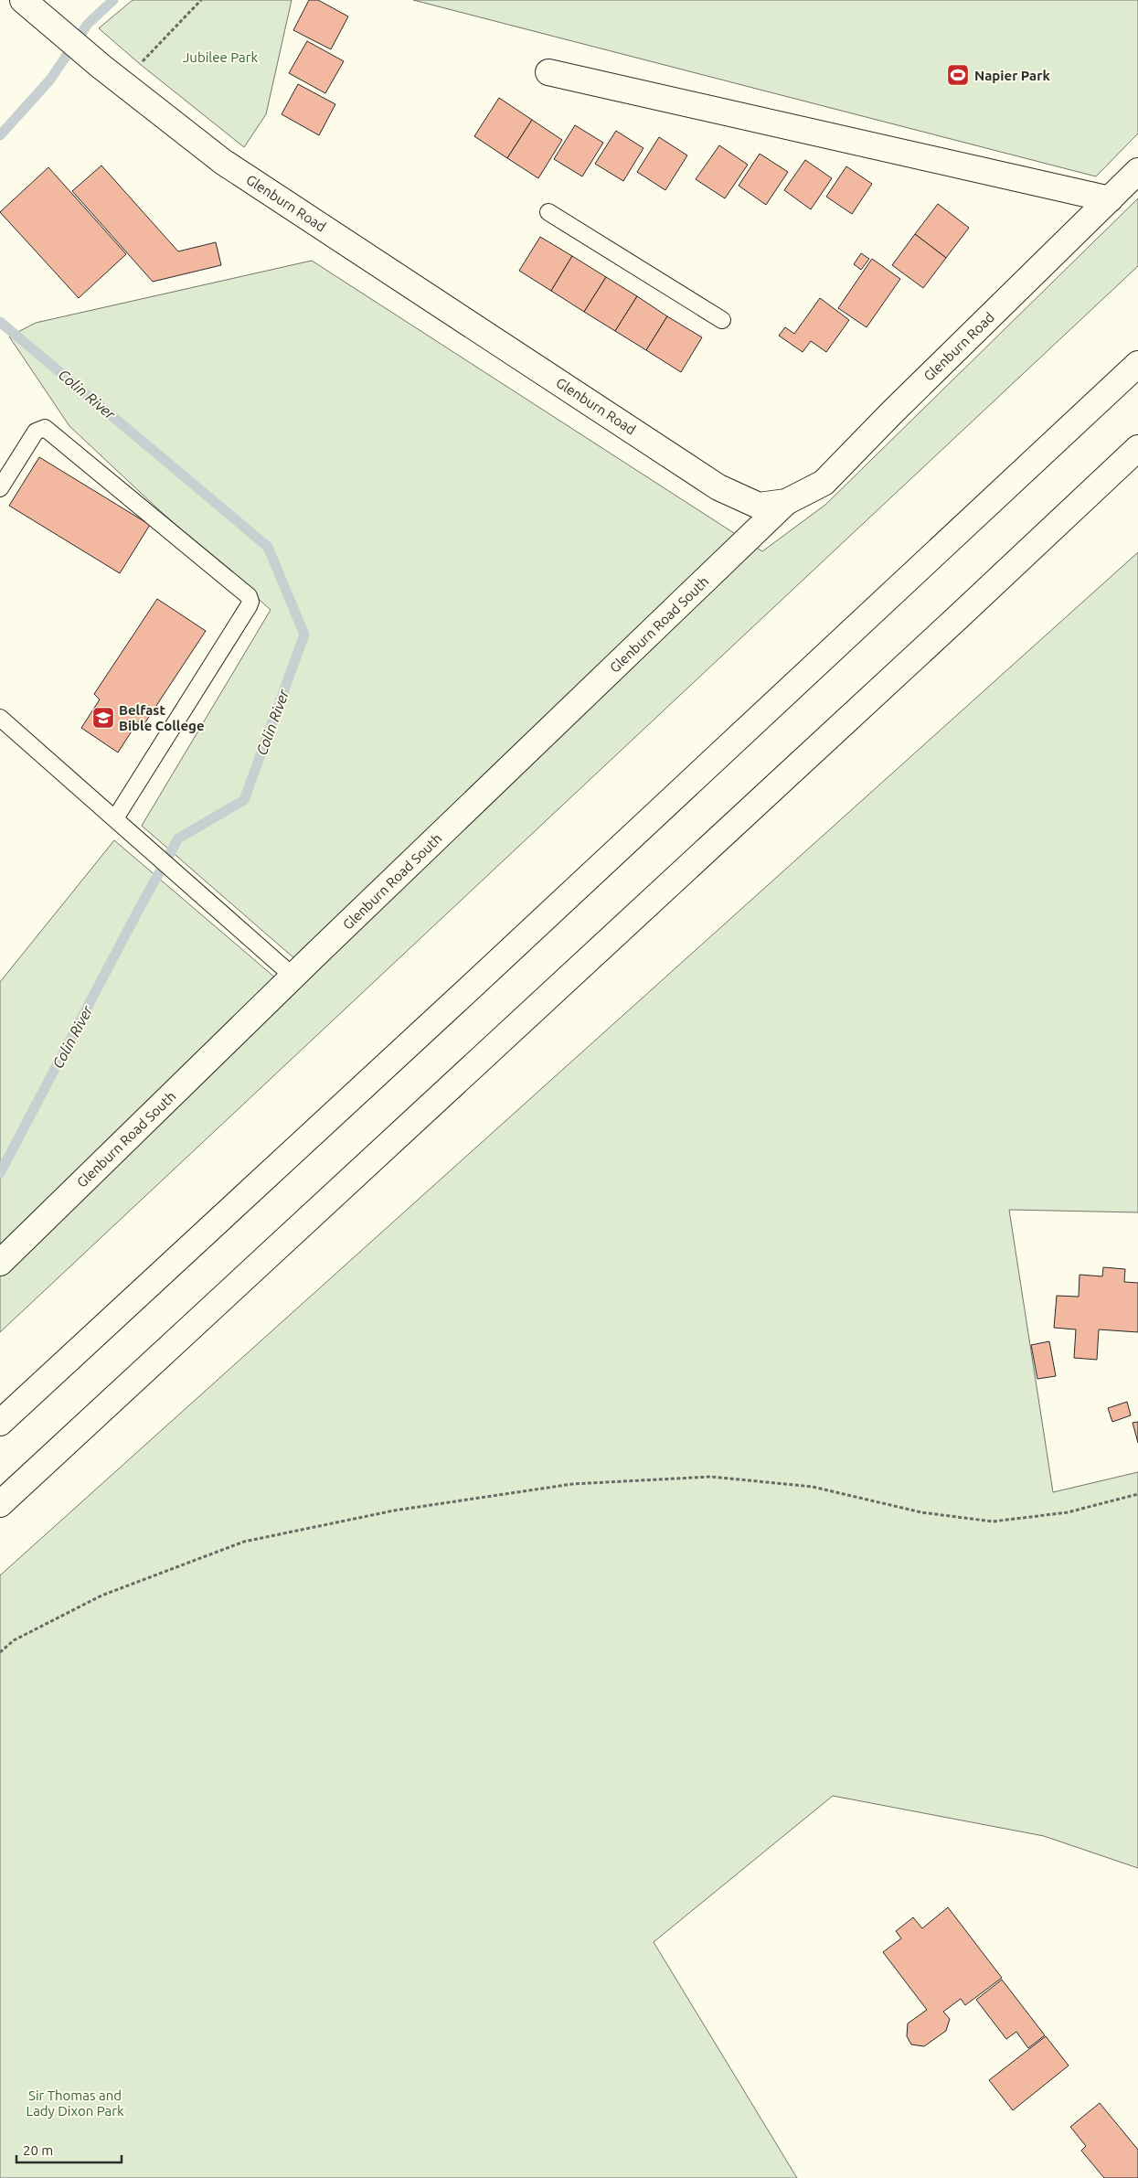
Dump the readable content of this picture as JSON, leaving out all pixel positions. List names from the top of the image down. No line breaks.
{"streets":{"main road":["Glenburn Road","Glenburn Road South"]},"crossings":[["Glenburn Road","Glenburn Road South"]],"water":["Colin River"],"parks":["Jubilee Park","Sir Thomas and Lady Dixon Park"],"places":{"sports":["Napier Park"],"school or university":["Belfast Bible College"]},"scale_bar":"20 m"}
